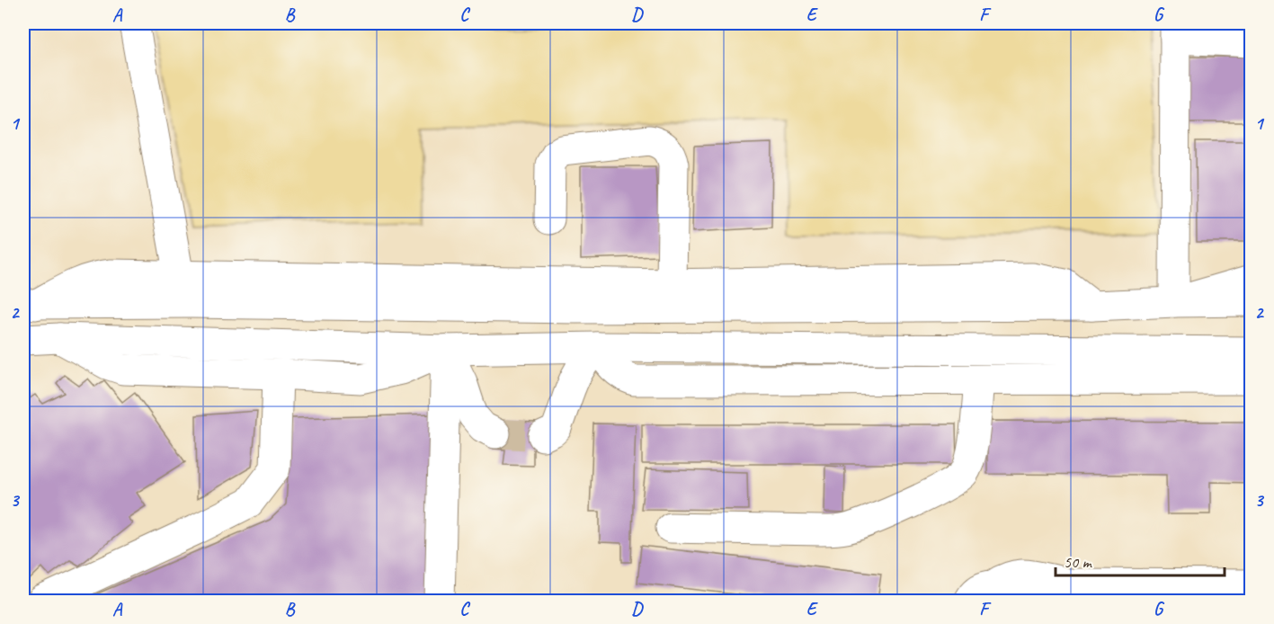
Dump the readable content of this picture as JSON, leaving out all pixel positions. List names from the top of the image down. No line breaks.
{"scale_bar":"50 m","grid":{"columns":["A","B","C","D","E","F","G"],"rows":["1","2","3"]}}
